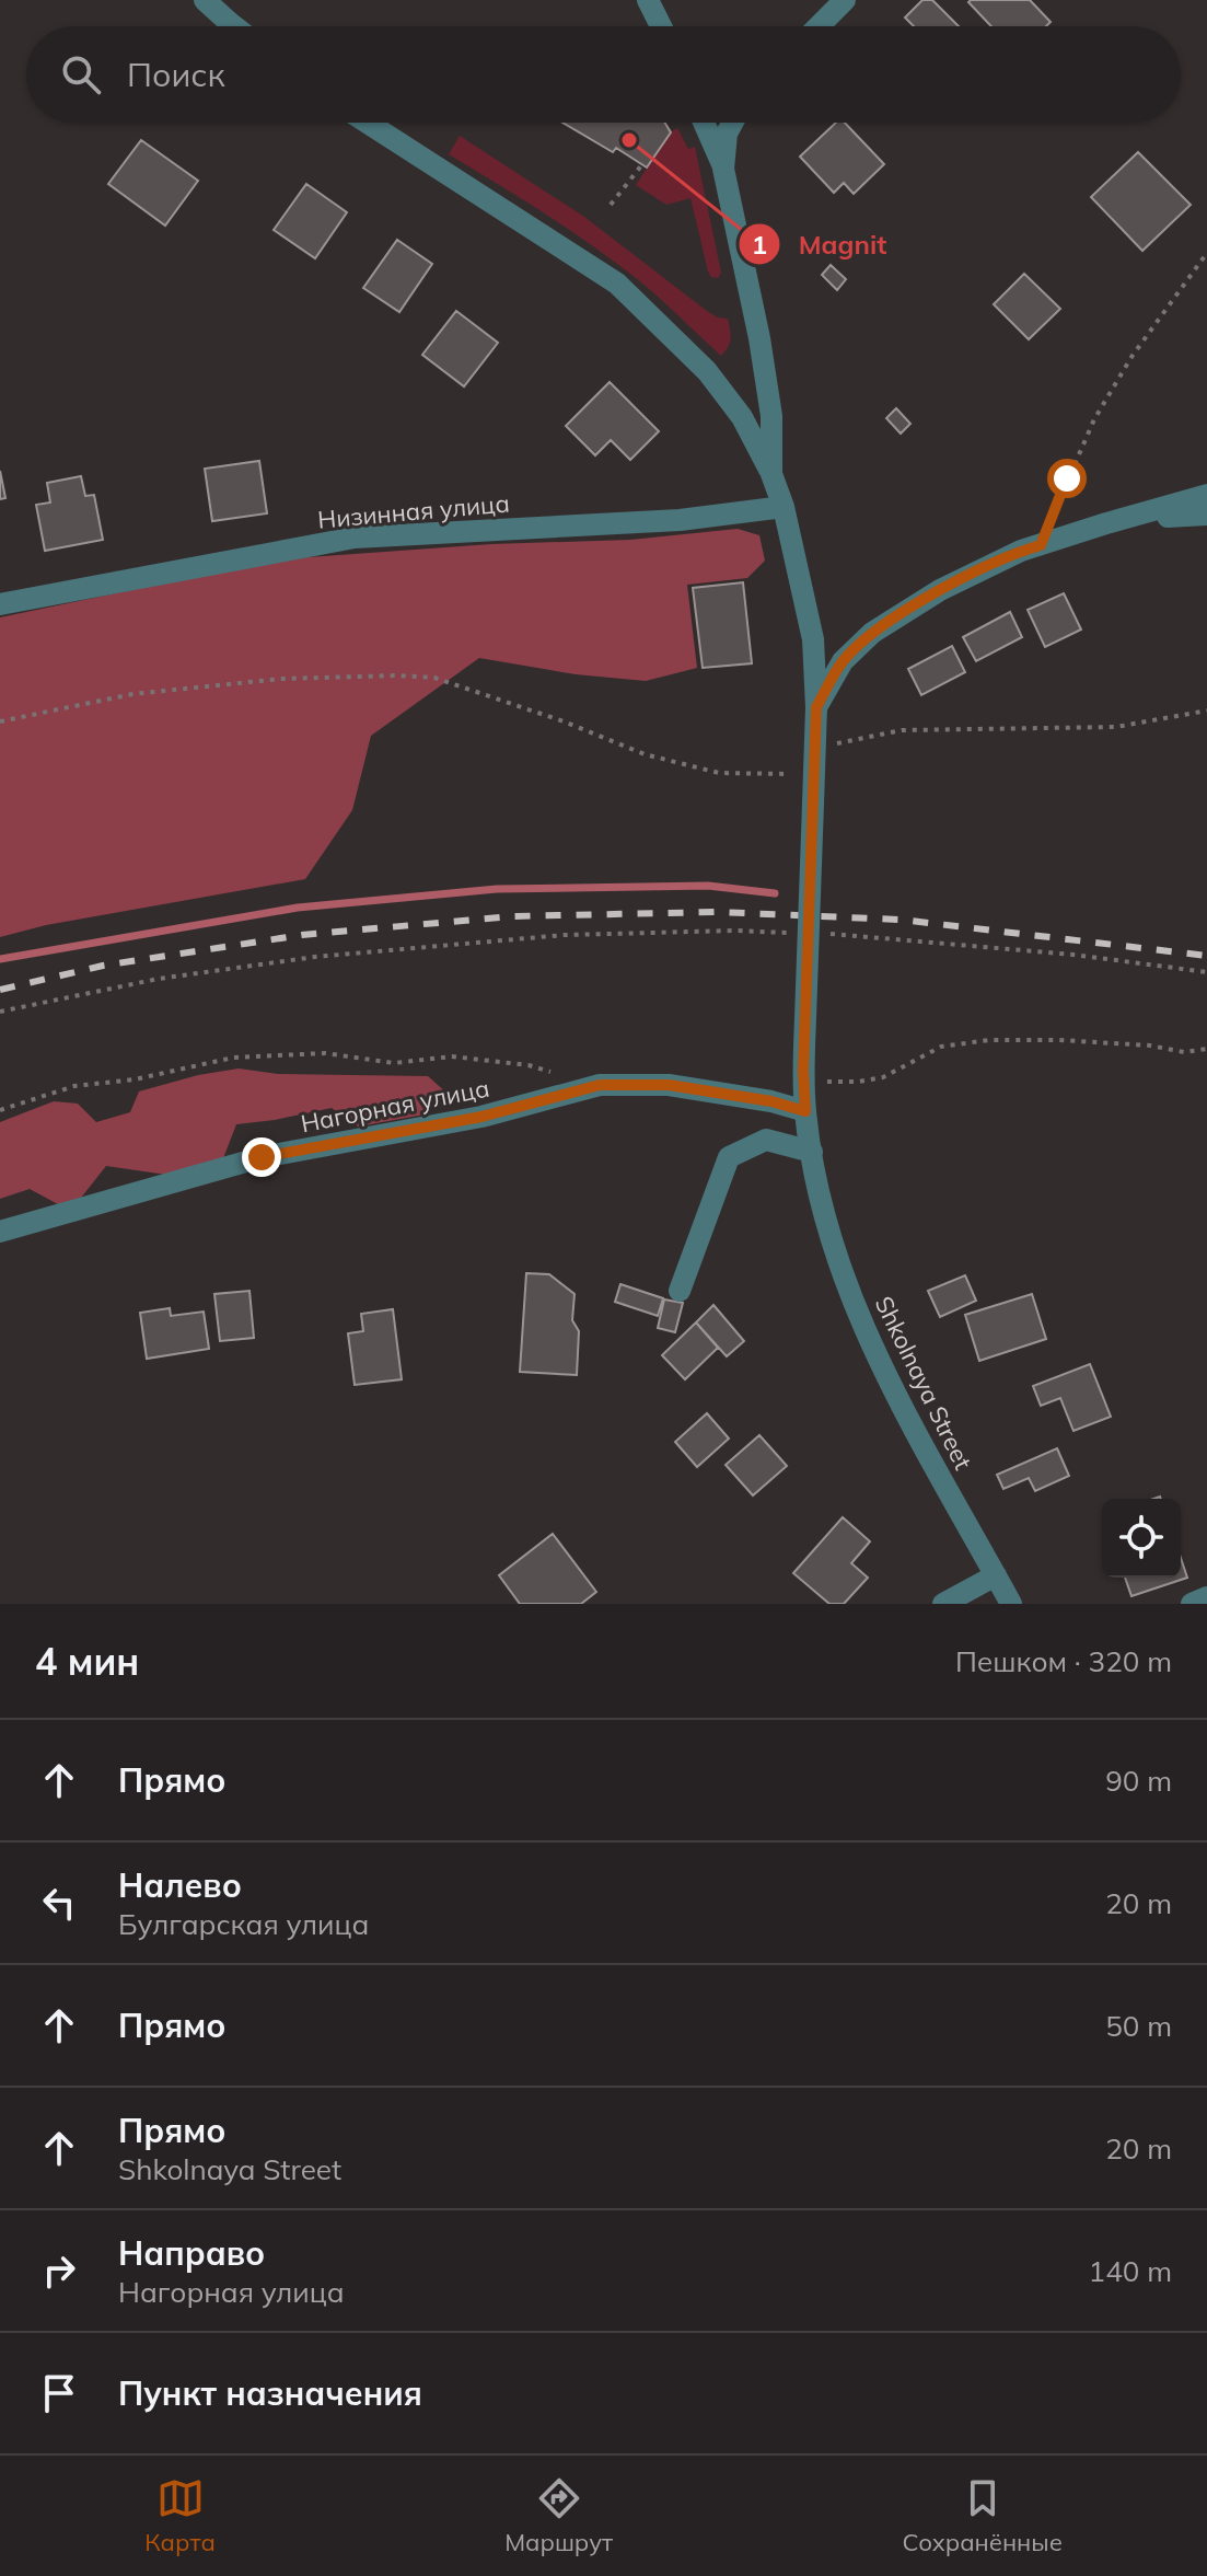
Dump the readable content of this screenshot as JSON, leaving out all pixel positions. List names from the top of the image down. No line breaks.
{"streets":{"street":["Низинная улица","Нагорная улица","Shkolnaya Street"]},"crossings":[["Низинная улица","Shkolnaya Street"],["Нагорная улица","Shkolnaya Street"]],"places":["Magnit"],"page":{"search":"Поиск","heading":["4 мин","Пешком · 320 m"],"list":[["Прямо","90 m"],["Налево","Булгарская улица","20 m"],["Прямо","50 m"],["Прямо","Shkolnaya Street","20 m"],["Направо","Нагорная улица","140 m"],"Пункт назначения"],"nav":["Карта","Маршрут","Сохранённые"]}}
